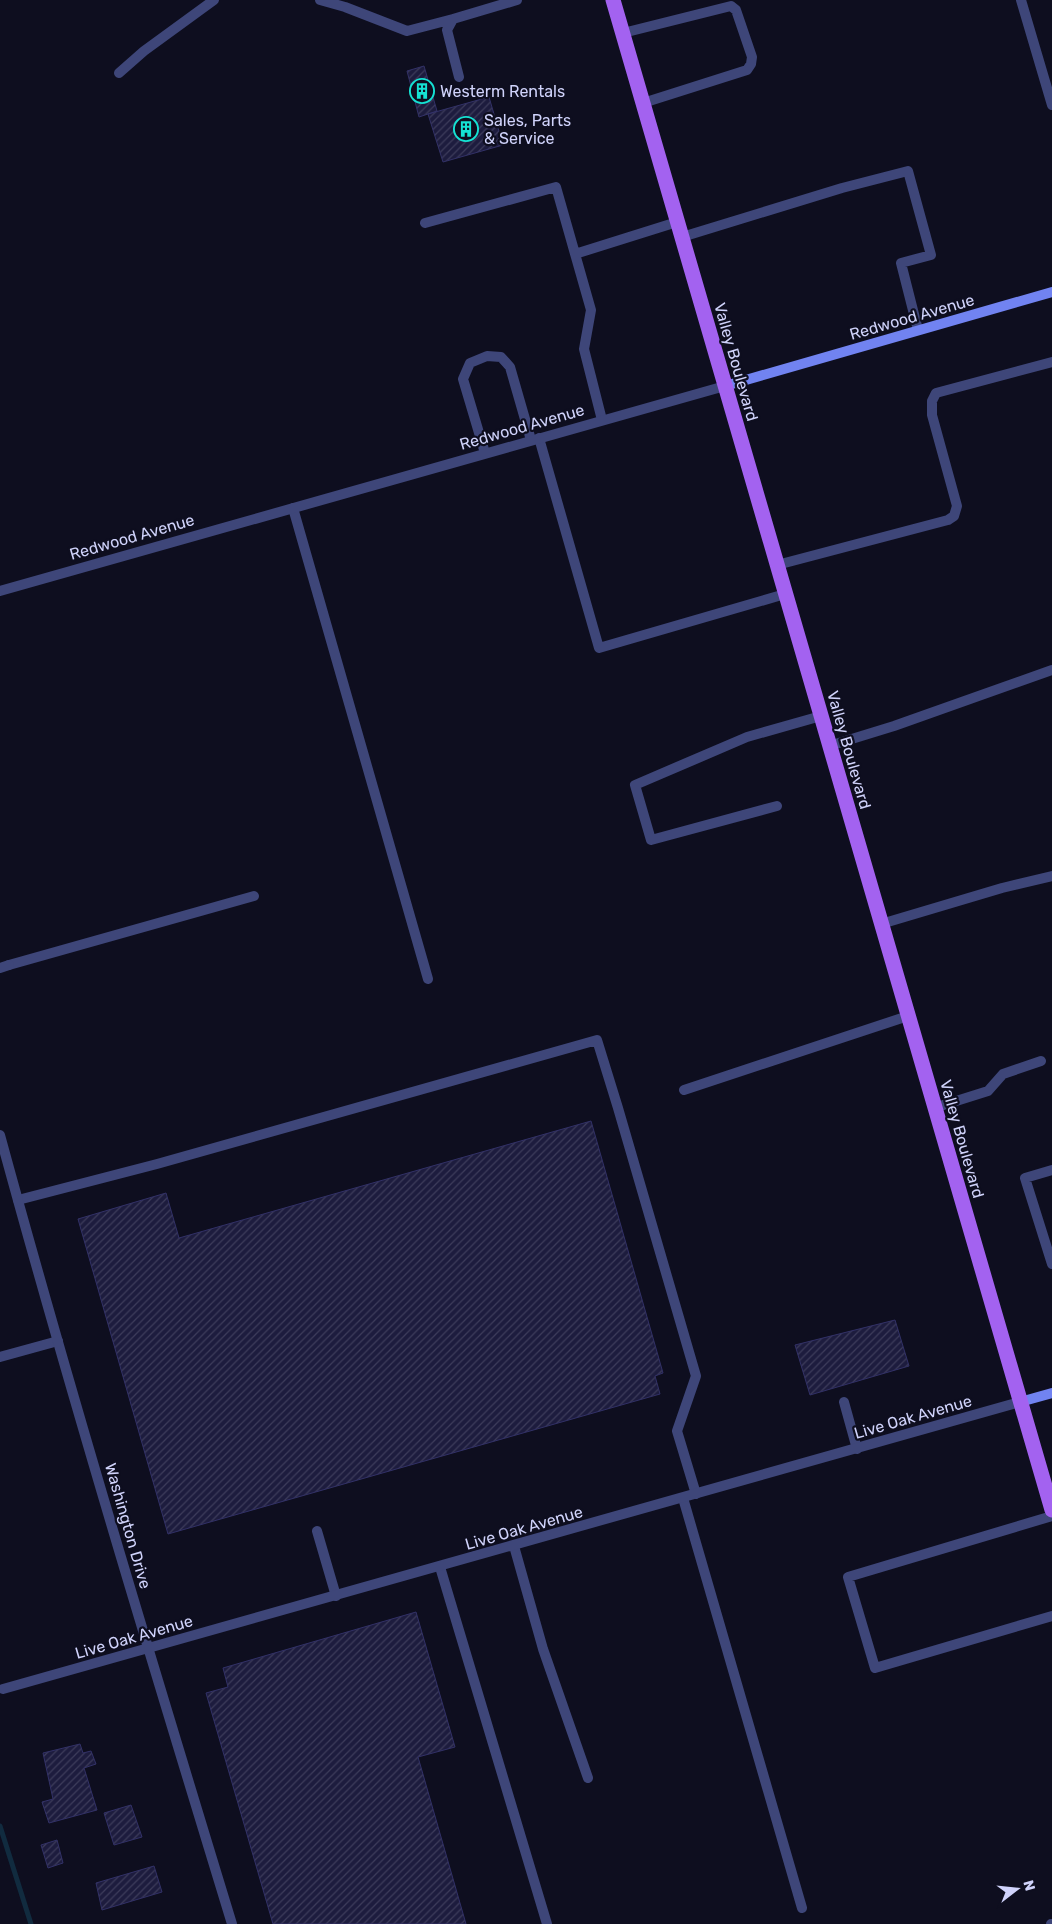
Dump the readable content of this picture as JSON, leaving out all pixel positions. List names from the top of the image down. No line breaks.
{"streets":{"main road":["Valley Boulevard"],"street":["Redwood Avenue","Live Oak Avenue","Washington Drive"]},"crossings":[["Redwood Avenue","Valley Boulevard"],["Valley Boulevard","Live Oak Avenue"],["Live Oak Avenue","Washington Drive"]],"places":{"building":["Westerm Rentals","Sales, Parts & Service"]},"north":"right"}
